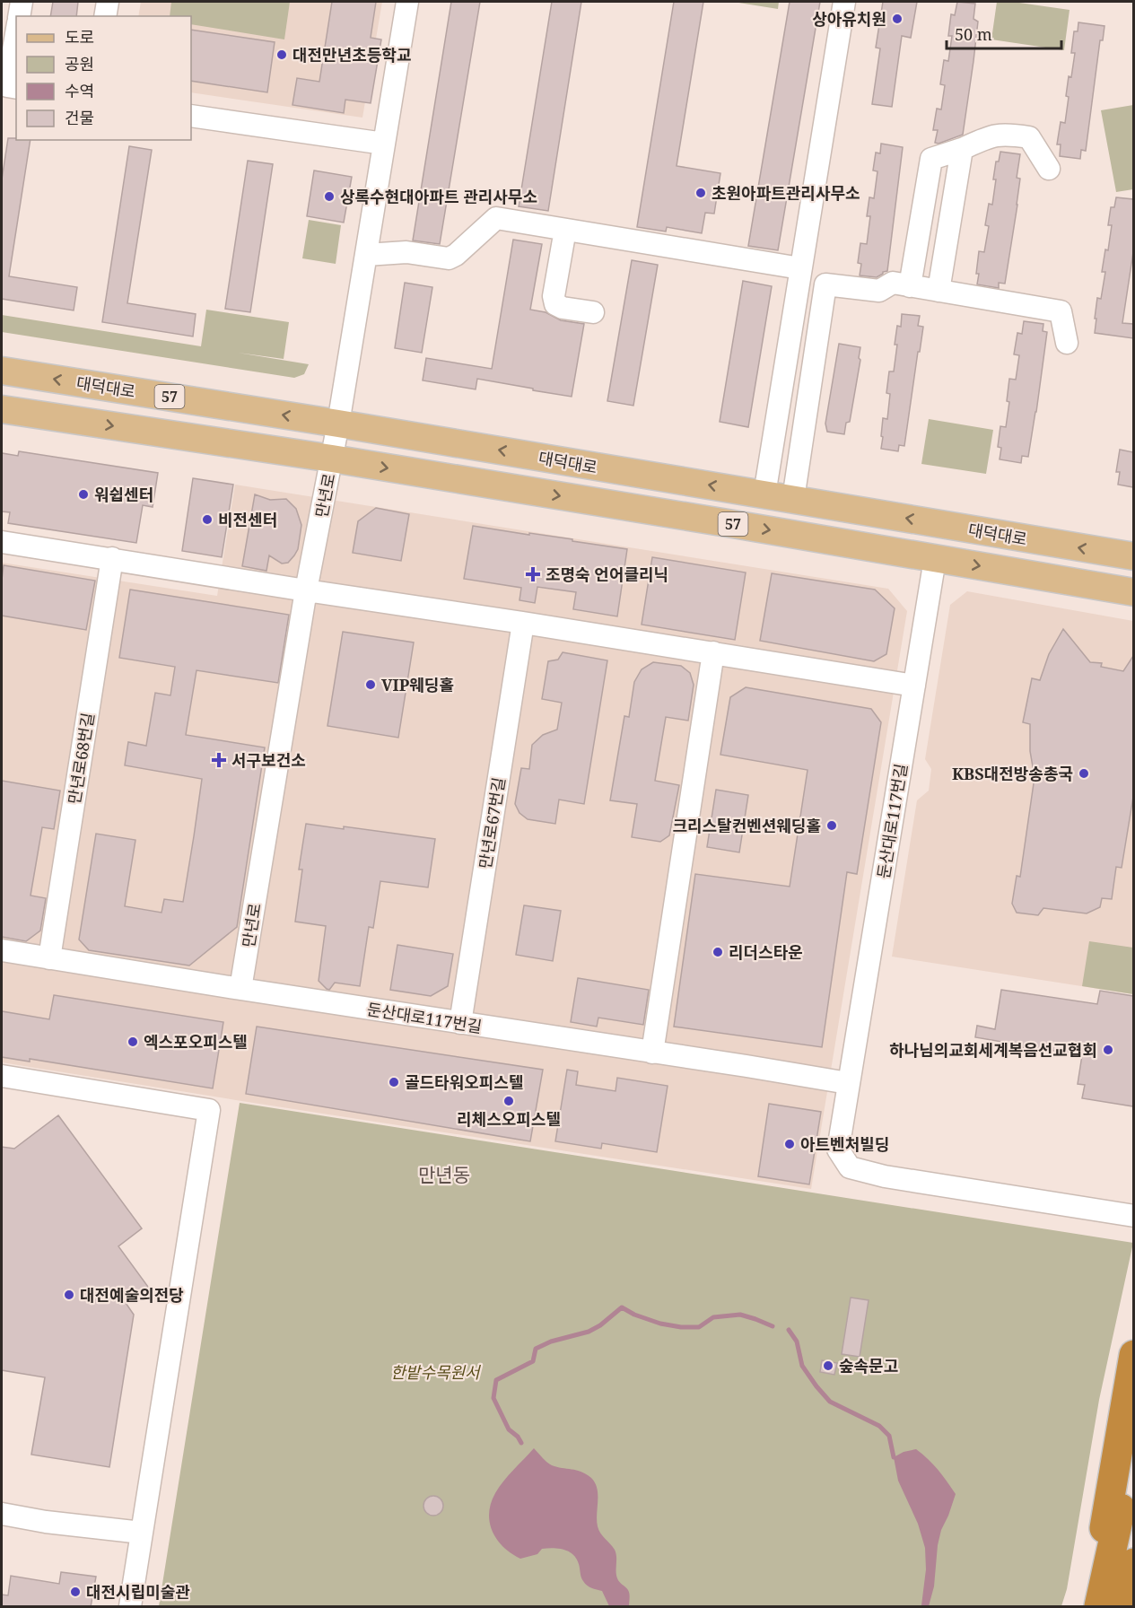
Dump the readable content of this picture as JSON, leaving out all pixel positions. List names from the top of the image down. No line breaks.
{"streets":{"main road":["대덕대로","57"],"street":["만년로","만년로68번길","둔산대로117번길","만년로67번길"]},"crossings":[["대덕대로","만년로"],["57","만년로"],["57","둔산대로117번길"],["만년로","둔산대로117번길"],["만년로68번길","둔산대로117번길"],["둔산대로117번길","만년로67번길"]],"districts":["만년동"],"parks":["한밭수목원서"],"places":{"other":["상아유치원","대전만년초등학교","초원아파트관리사무소","상록수현대아파트 관리사무소","워쉽센터","비전센터","VIP웨딩홀","KBS대전방송총국","크리스탈컨벤션웨딩홀","리더스타운","엑스포오피스텔","하나님의교회세계복음선교협회","골드타워오피스텔","리체스오피스텔","아트벤처빌딩","대전예술의전당","숲속문고","대전시립미술관"],"health":["조명숙 언어클리닉","서구보건소"]},"legend":["도로","공원","수역","건물"],"scale_bar":"50 m"}
